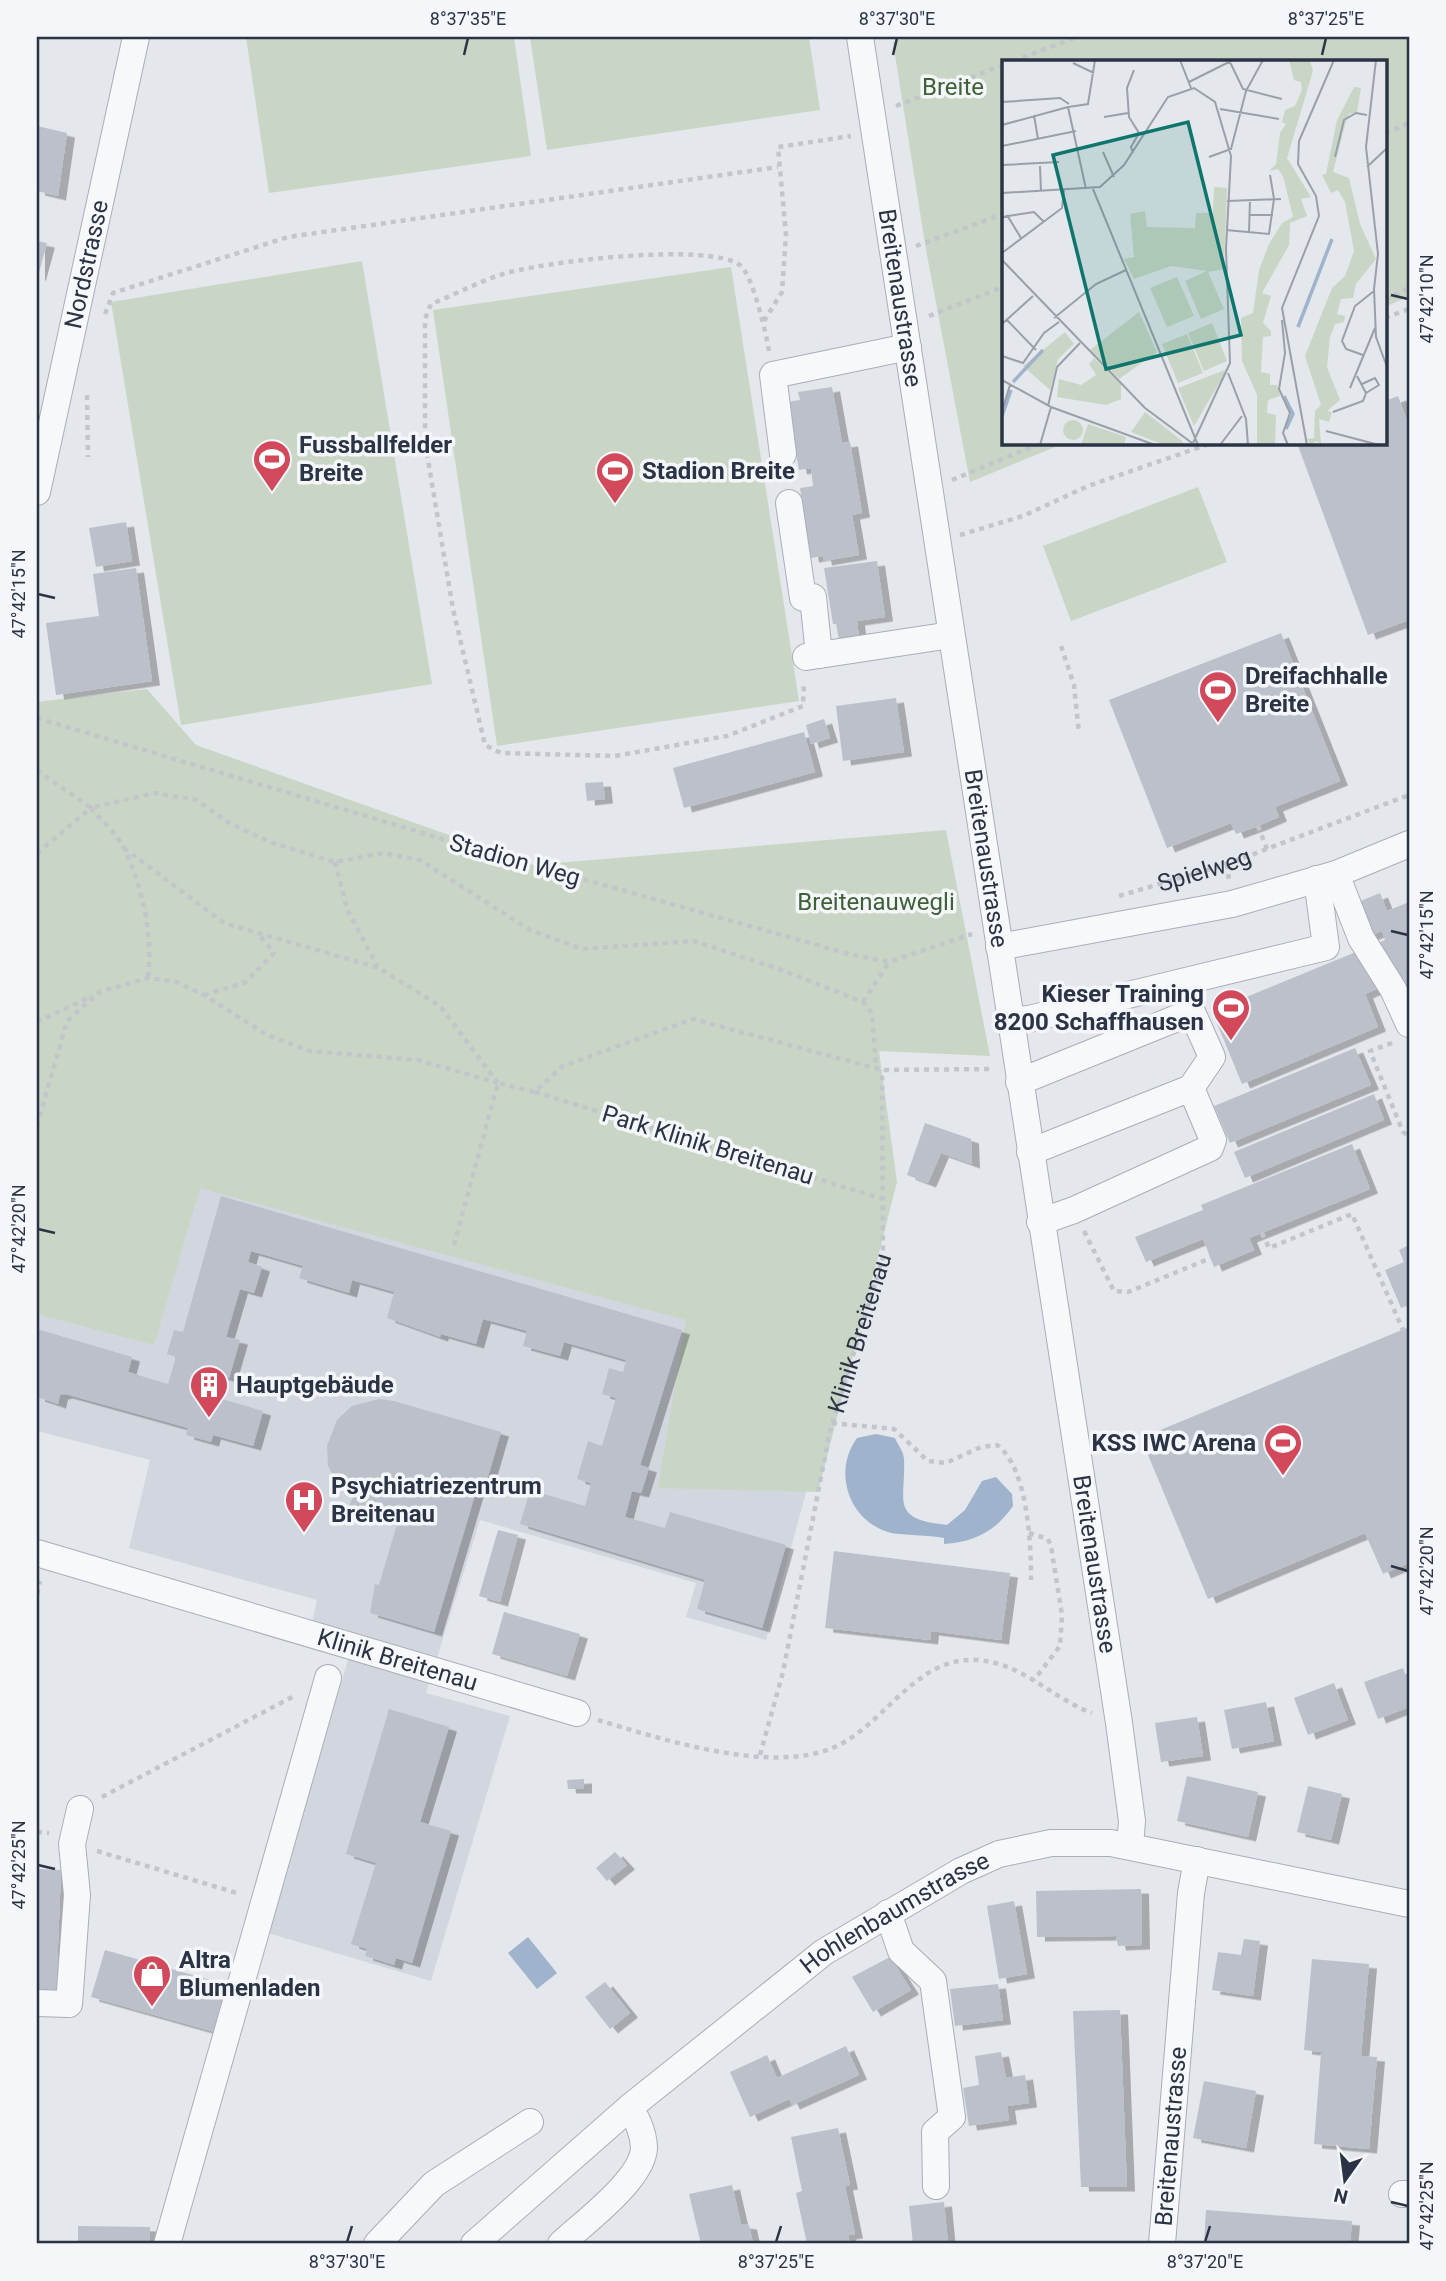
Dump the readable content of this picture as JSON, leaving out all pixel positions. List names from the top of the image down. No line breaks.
{"streets":{"street":["Nordstrasse","Breitenaustrasse","Spielweg","Klinik Breitenau","Hohlenbaumstrasse"],"path":["Stadion Weg","Park Klinik Breitenau"]},"crossings":[["Breitenaustrasse","Spielweg"],["Breitenaustrasse","Hohlenbaumstrasse"],["Park Klinik Breitenau","Klinik Breitenau"]],"parks":["Breite","Breitenauwegli"],"places":{"sports":["Fussballfelder Breite","Stadion Breite","Dreifachhalle Breite","Kieser Training 8200 Schaffhausen","KSS IWC Arena"],"building":["Hauptgebäude"],"hospital":["Psychiatriezentrum Breitenau"],"shop":["Altra Blumenladen"]},"north":"bottom","coordinates":["8°37'35\"E","8°37'30\"E","8°37'25\"E","47°42'10\"N","47°42'15\"N","47°42'20\"N","47°42'25\"N","8°37'20\"E"]}
